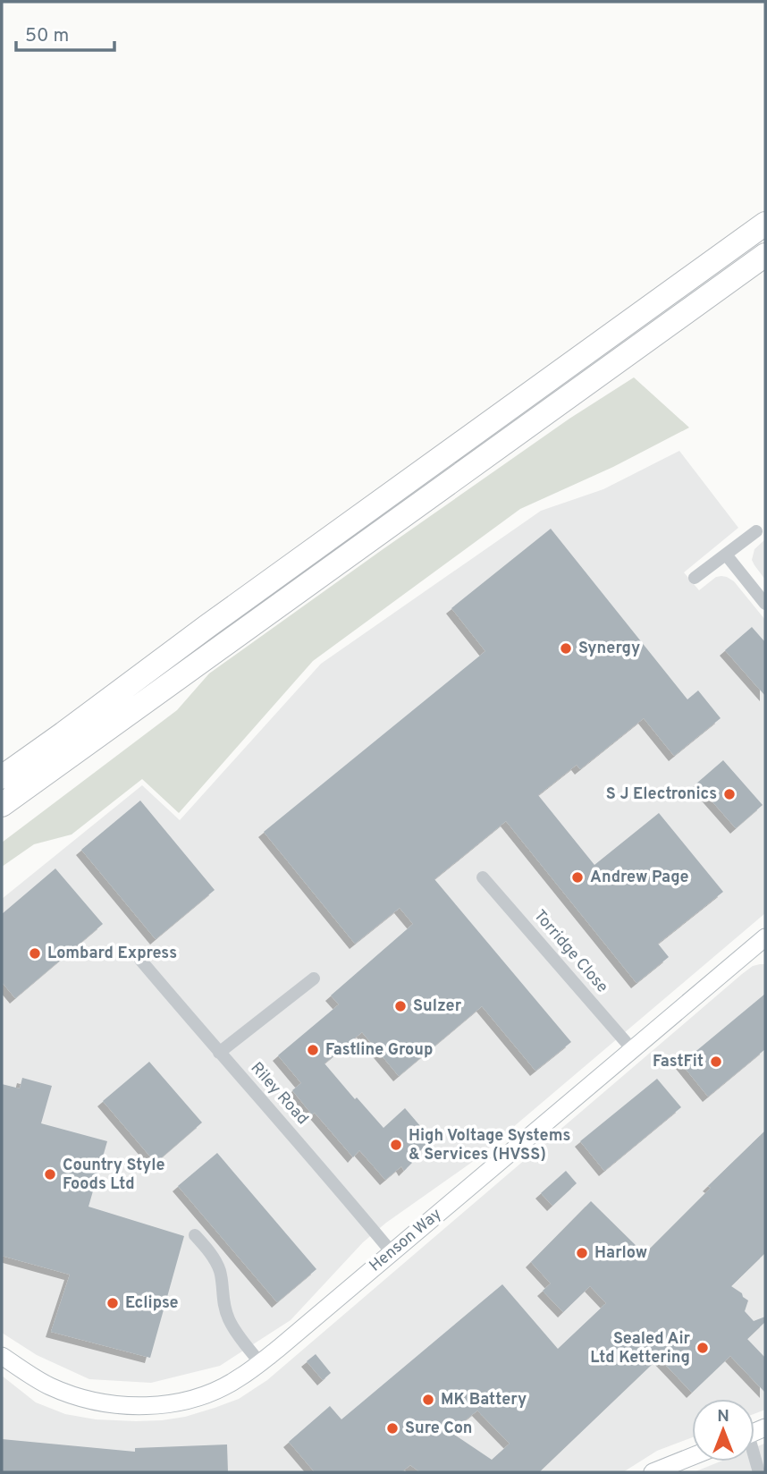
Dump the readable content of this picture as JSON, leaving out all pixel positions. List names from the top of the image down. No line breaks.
{"streets":{"street":["Torridge Close","Riley Road","Henson Way"]},"crossings":[["Torridge Close","Henson Way"],["Riley Road","Henson Way"]],"places":["Synergy","S J Electronics","Andrew Page","Lombard Express","Sulzer","Fastline Group","FastFit","High Voltage Systems & Services (HVSS)","Country Style Foods Ltd","Harlow","Eclipse","Sealed Air Ltd Kettering","MK Battery","Sure Con"],"scale_bar":"50 m","north":"top"}
